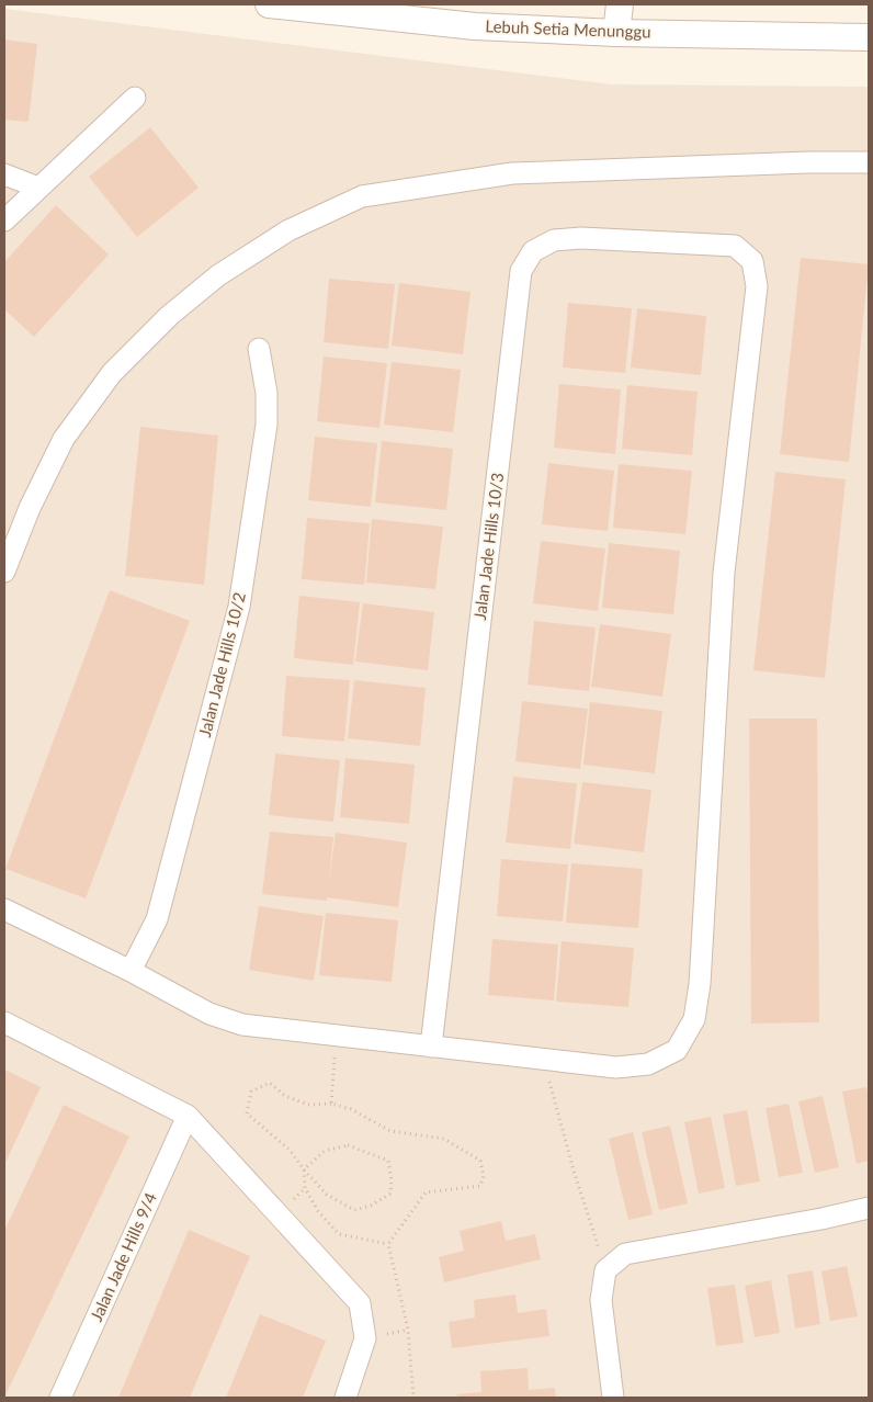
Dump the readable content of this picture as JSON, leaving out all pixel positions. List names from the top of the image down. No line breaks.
{"streets":{"street":["Lebuh Setia Menunggu","Jalan Jade Hills 10/3","Jalan Jade Hills 10/2","Jalan Jade Hills 9/4"]}}
